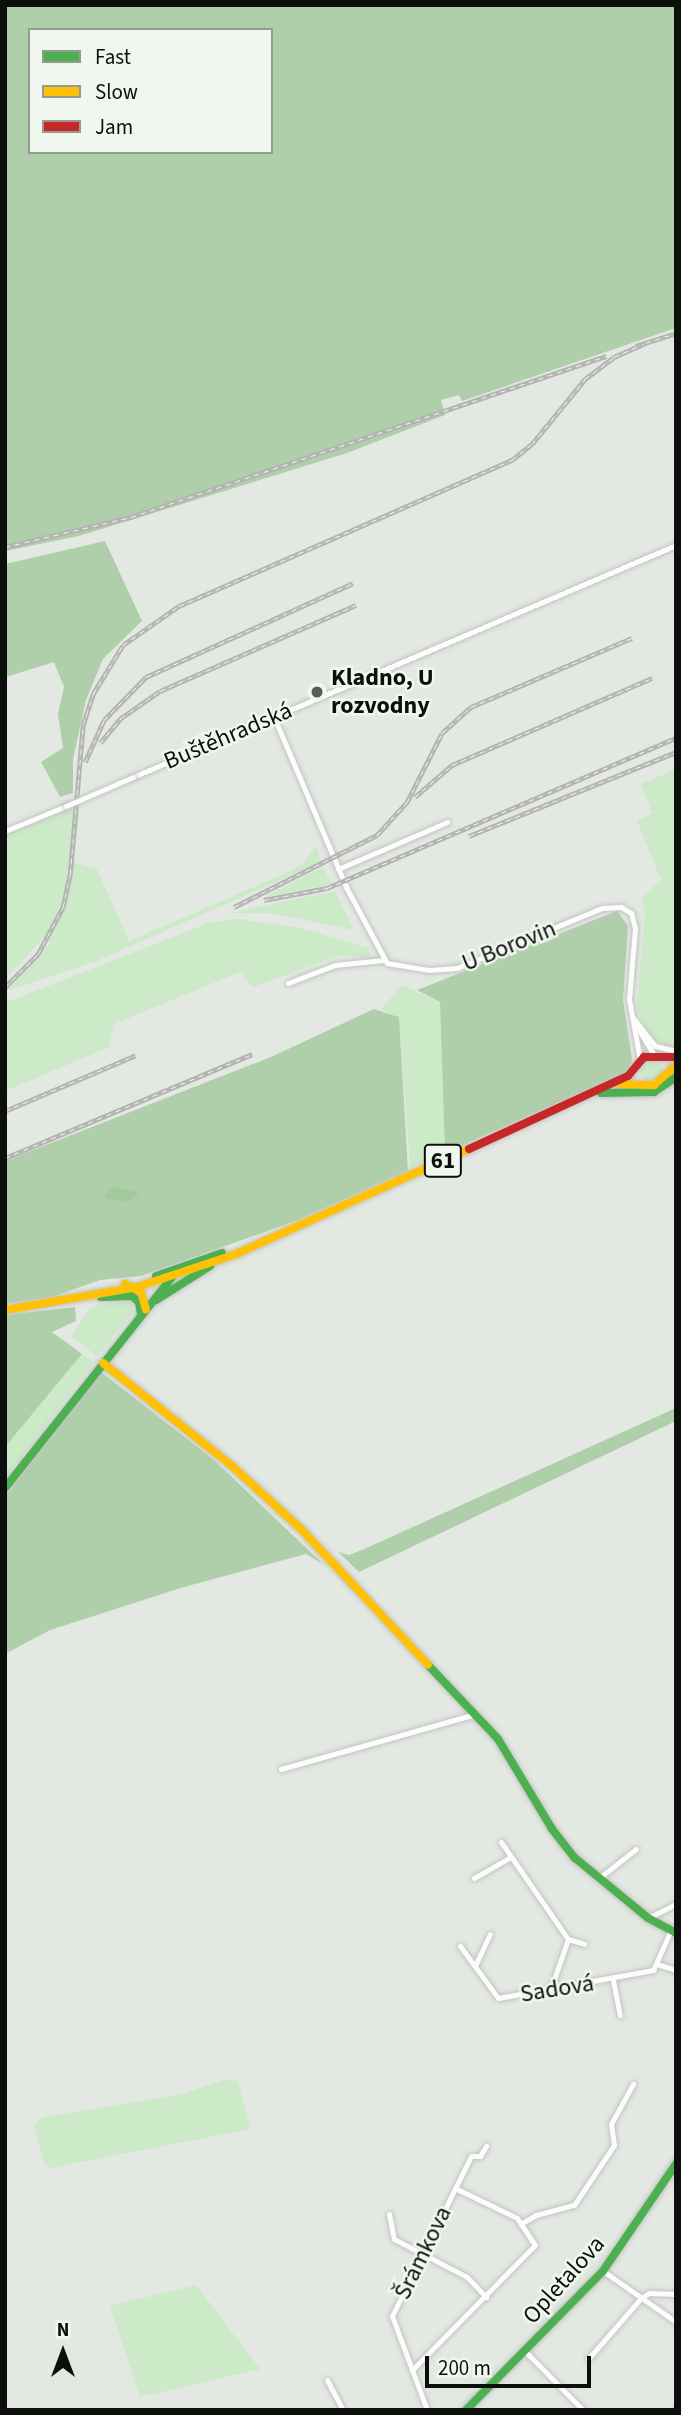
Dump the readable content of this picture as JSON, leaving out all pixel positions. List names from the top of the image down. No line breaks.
{"streets":{"street":["Buštěhradská","U Borovin","61","Sadová","Šrámkova","Opletalova"]},"places":["Kladno, U rozvodny"],"legend":["Fast","Slow","Jam"],"scale_bar":"200 m","north":"top"}
